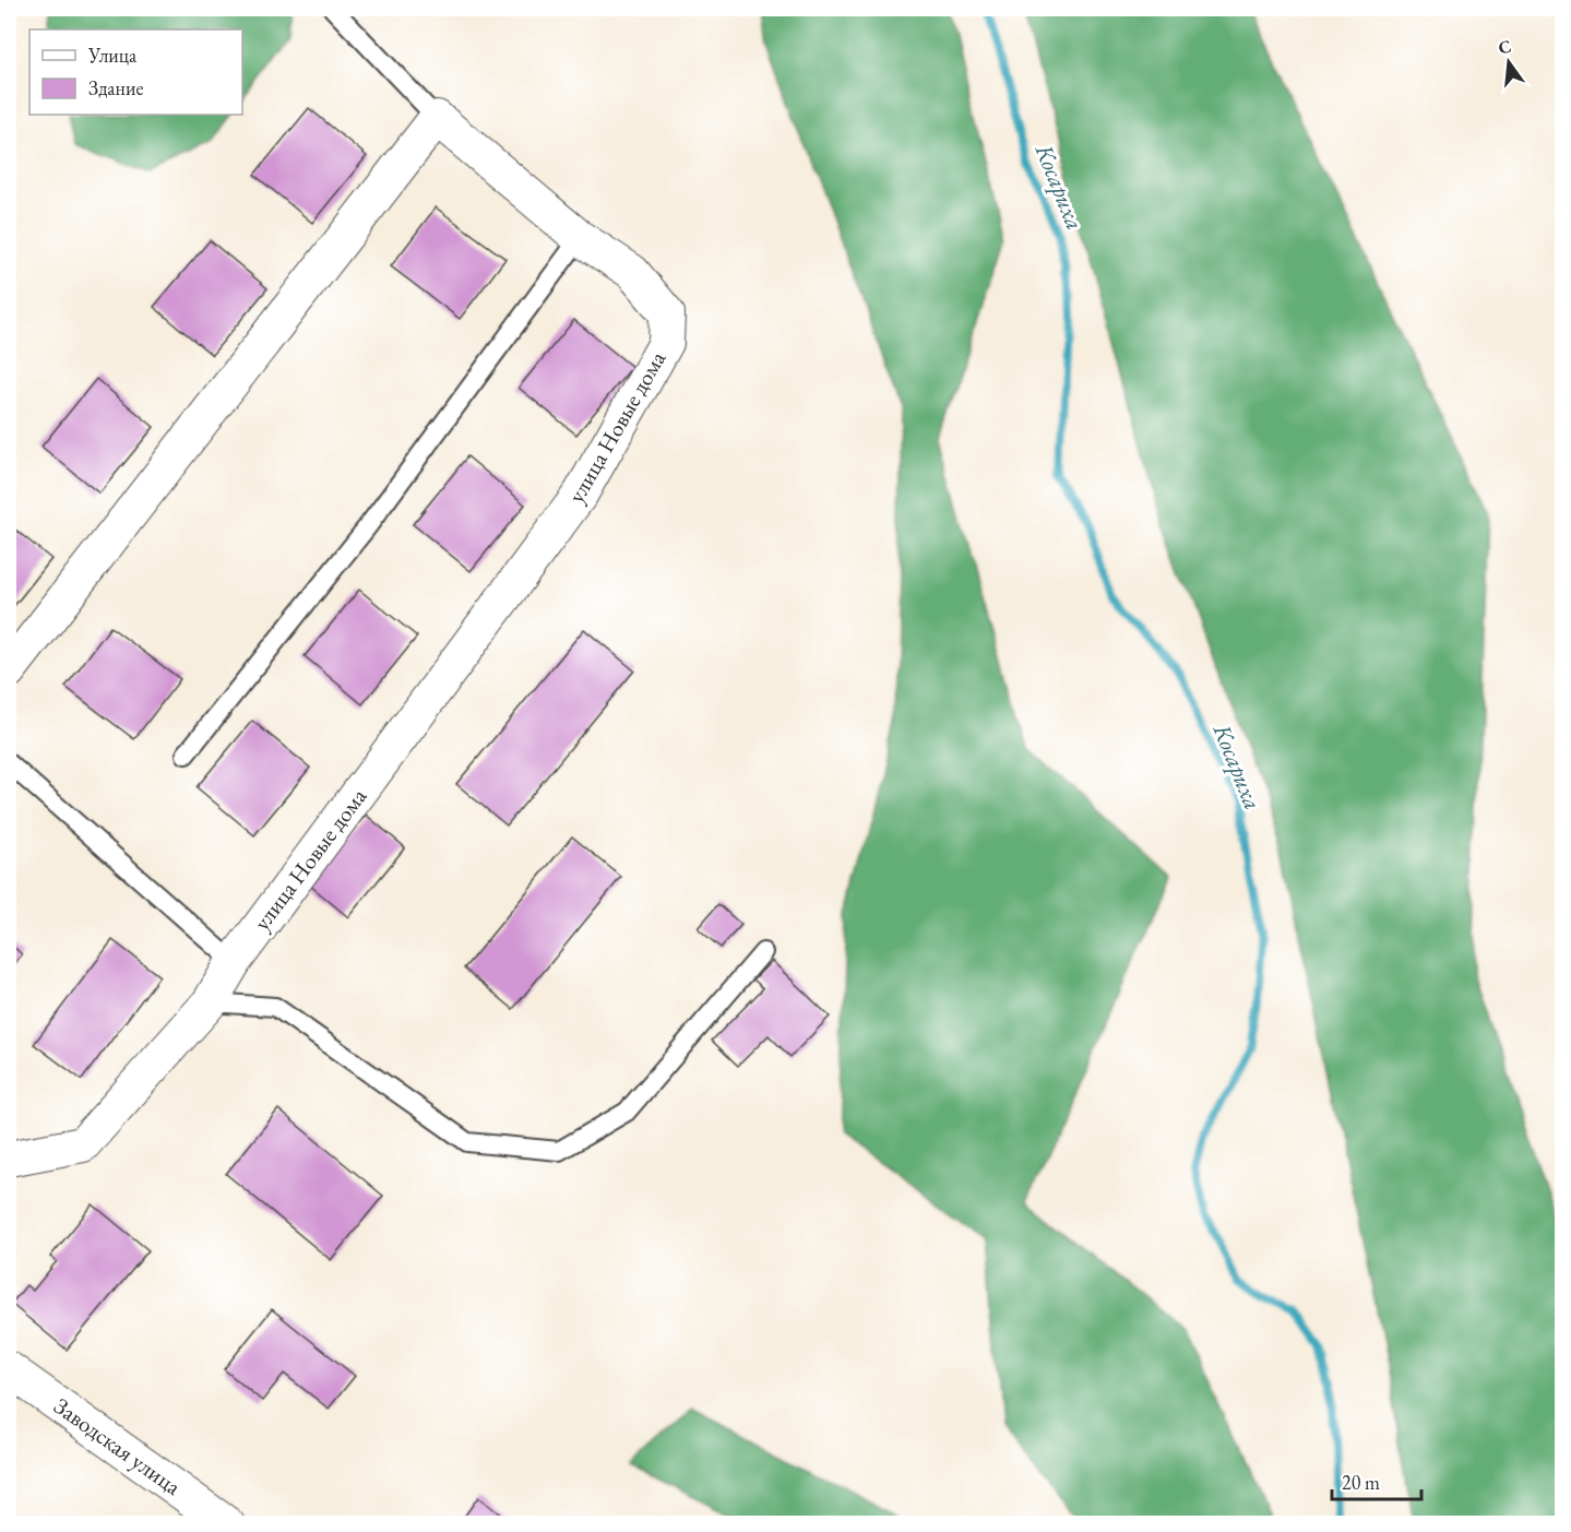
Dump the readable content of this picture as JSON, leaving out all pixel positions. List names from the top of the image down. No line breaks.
{"streets":{"street":["улица Новые дома","Заводская улица"]},"water":["Косариха"],"legend":["Улица","Здание"],"scale_bar":"20 m","north":"top"}
